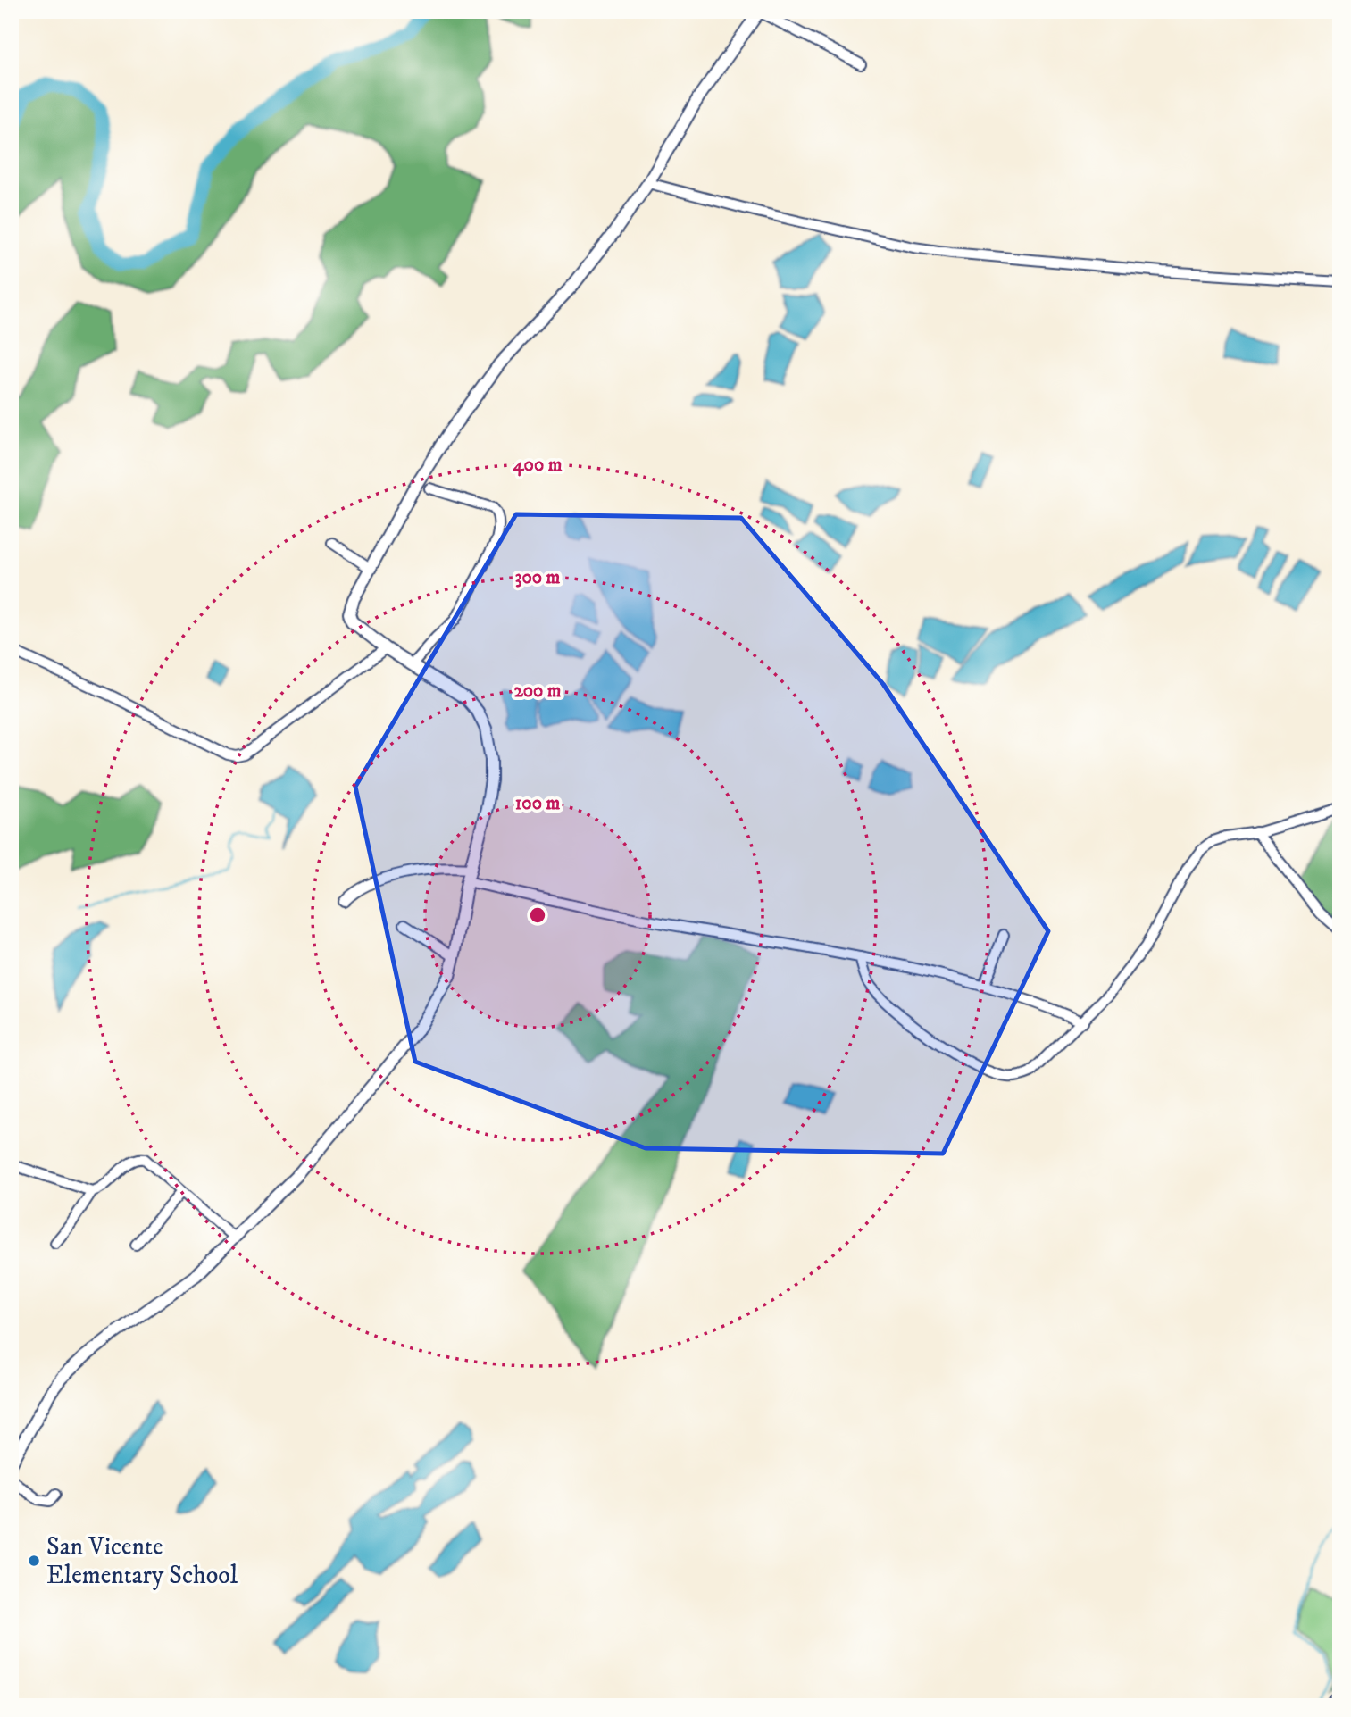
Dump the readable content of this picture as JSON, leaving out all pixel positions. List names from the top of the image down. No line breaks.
{"places":["San Vicente Elementary School"],"rings":["400 m","300 m","200 m","100 m"]}
